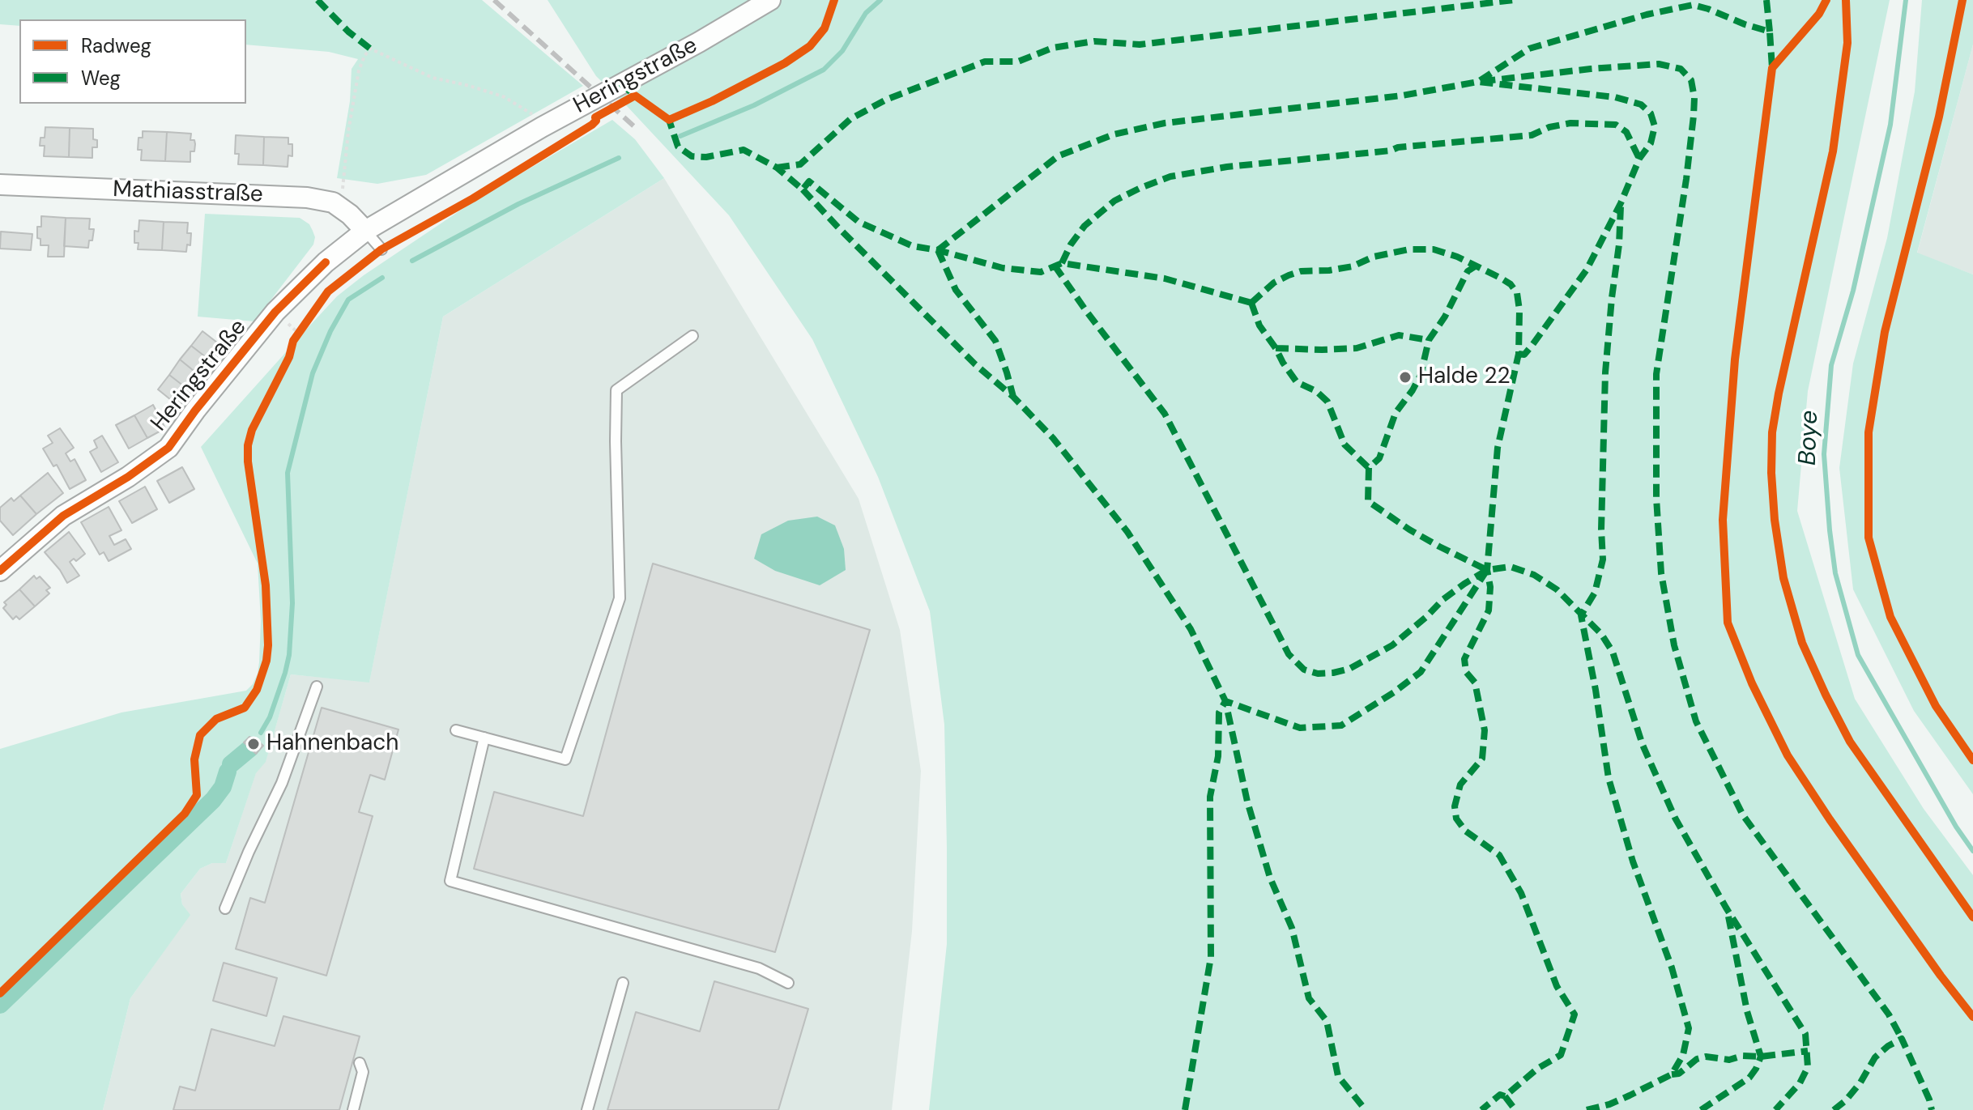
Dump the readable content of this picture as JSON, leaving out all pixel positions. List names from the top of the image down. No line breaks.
{"streets":{"street":["Heringstraße","Mathiasstraße"]},"crossings":[["Heringstraße","Mathiasstraße"]],"water":["Boye"],"places":["Halde 22","Hahnenbach"],"legend":["Radweg","Weg"]}
